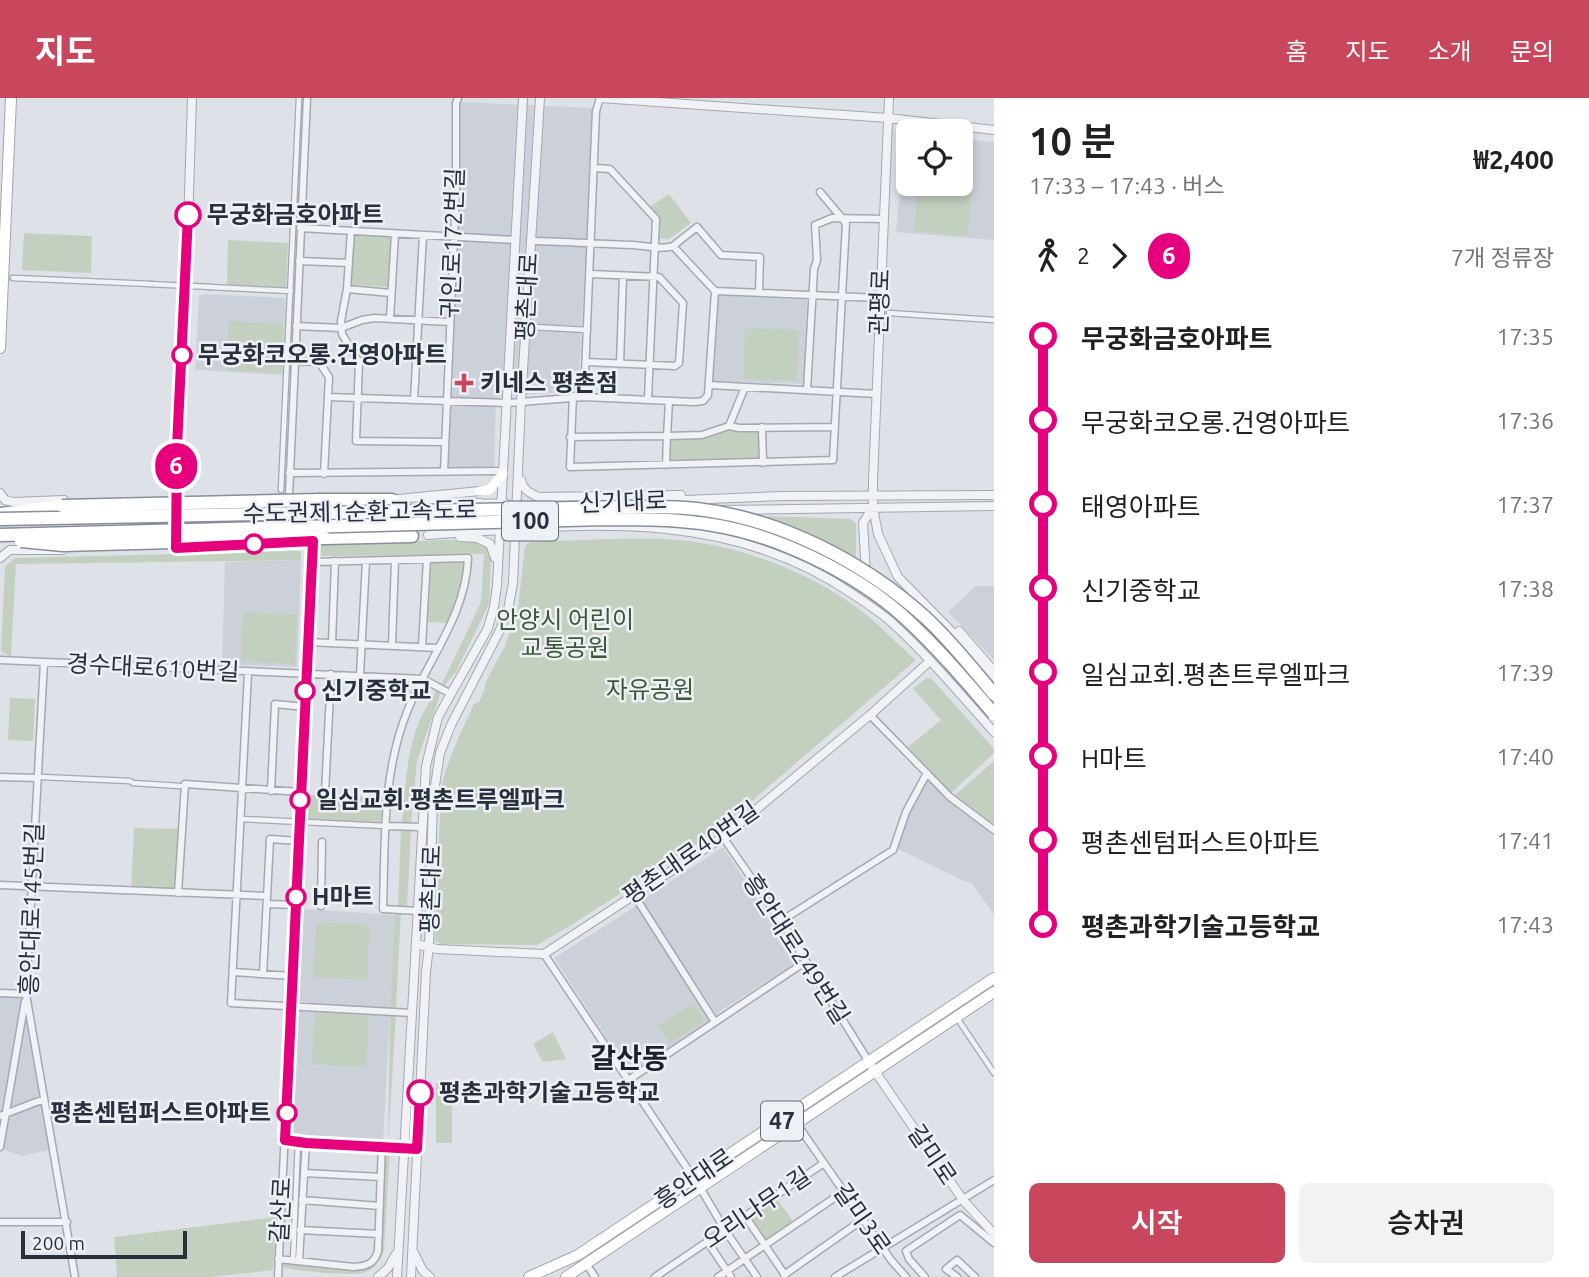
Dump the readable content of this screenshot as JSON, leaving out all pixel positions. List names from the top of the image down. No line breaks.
{"streets":{"highway":["수도권제1순환고속도로","100"],"main road":["47","흥안대로"],"street":["귀인로172번길","평촌대로","관평로","신기대로","경수대로610번길","평촌대로40번길","흥안대로145번길","흥안대로249번길","갈미로","오리나무1길","갈산로","갈미3로"]},"crossings":[["평촌대로","신기대로"],["관평로","신기대로"],["신기대로","수도권제1순환고속도로"],["경수대로610번길","흥안대로145번길"],["경수대로610번길","갈산로"],["평촌대로40번길","흥안대로249번길"],["흥안대로249번길","갈미로"],["흥안대로249번길","흥안대로"],["갈미로","흥안대로"],["흥안대로","갈미3로"],["오리나무1길","갈미3로"]],"districts":["갈산동"],"parks":["안양시 어린이 교통공원","자유공원"],"places":{"other":["무궁화금호아파트","무궁화코오롱.건영아파트","신기중학교","일심교회.평촌트루엘파크","H마트","평촌과학기술고등학교","평촌센텀퍼스트아파트"],"health":["키네스 평촌점"]},"lines":["bus line 6"],"scale_bar":"200 m","page":{"header":"지도","nav":["홈","지도","소개","문의"],"on_map":"6","heading":["10 분","17:33 – 17:43 · 버스","₩2,400"],"legs":["2","6","7개 정류장"],"list":[{"name":"무궁화금호아파트","value":"17:35"},{"name":"무궁화코오롱.건영아파트","value":"17:36"},{"name":"태영아파트","value":"17:37"},{"name":"신기중학교","value":"17:38"},{"name":"일심교회.평촌트루엘파크","value":"17:39"},{"name":"H마트","value":"17:40"},{"name":"평촌센텀퍼스트아파트","value":"17:41"},{"name":"평촌과학기술고등학교","value":"17:43"}],"buttons":["시작","승차권"],"scale":"200 m"}}
